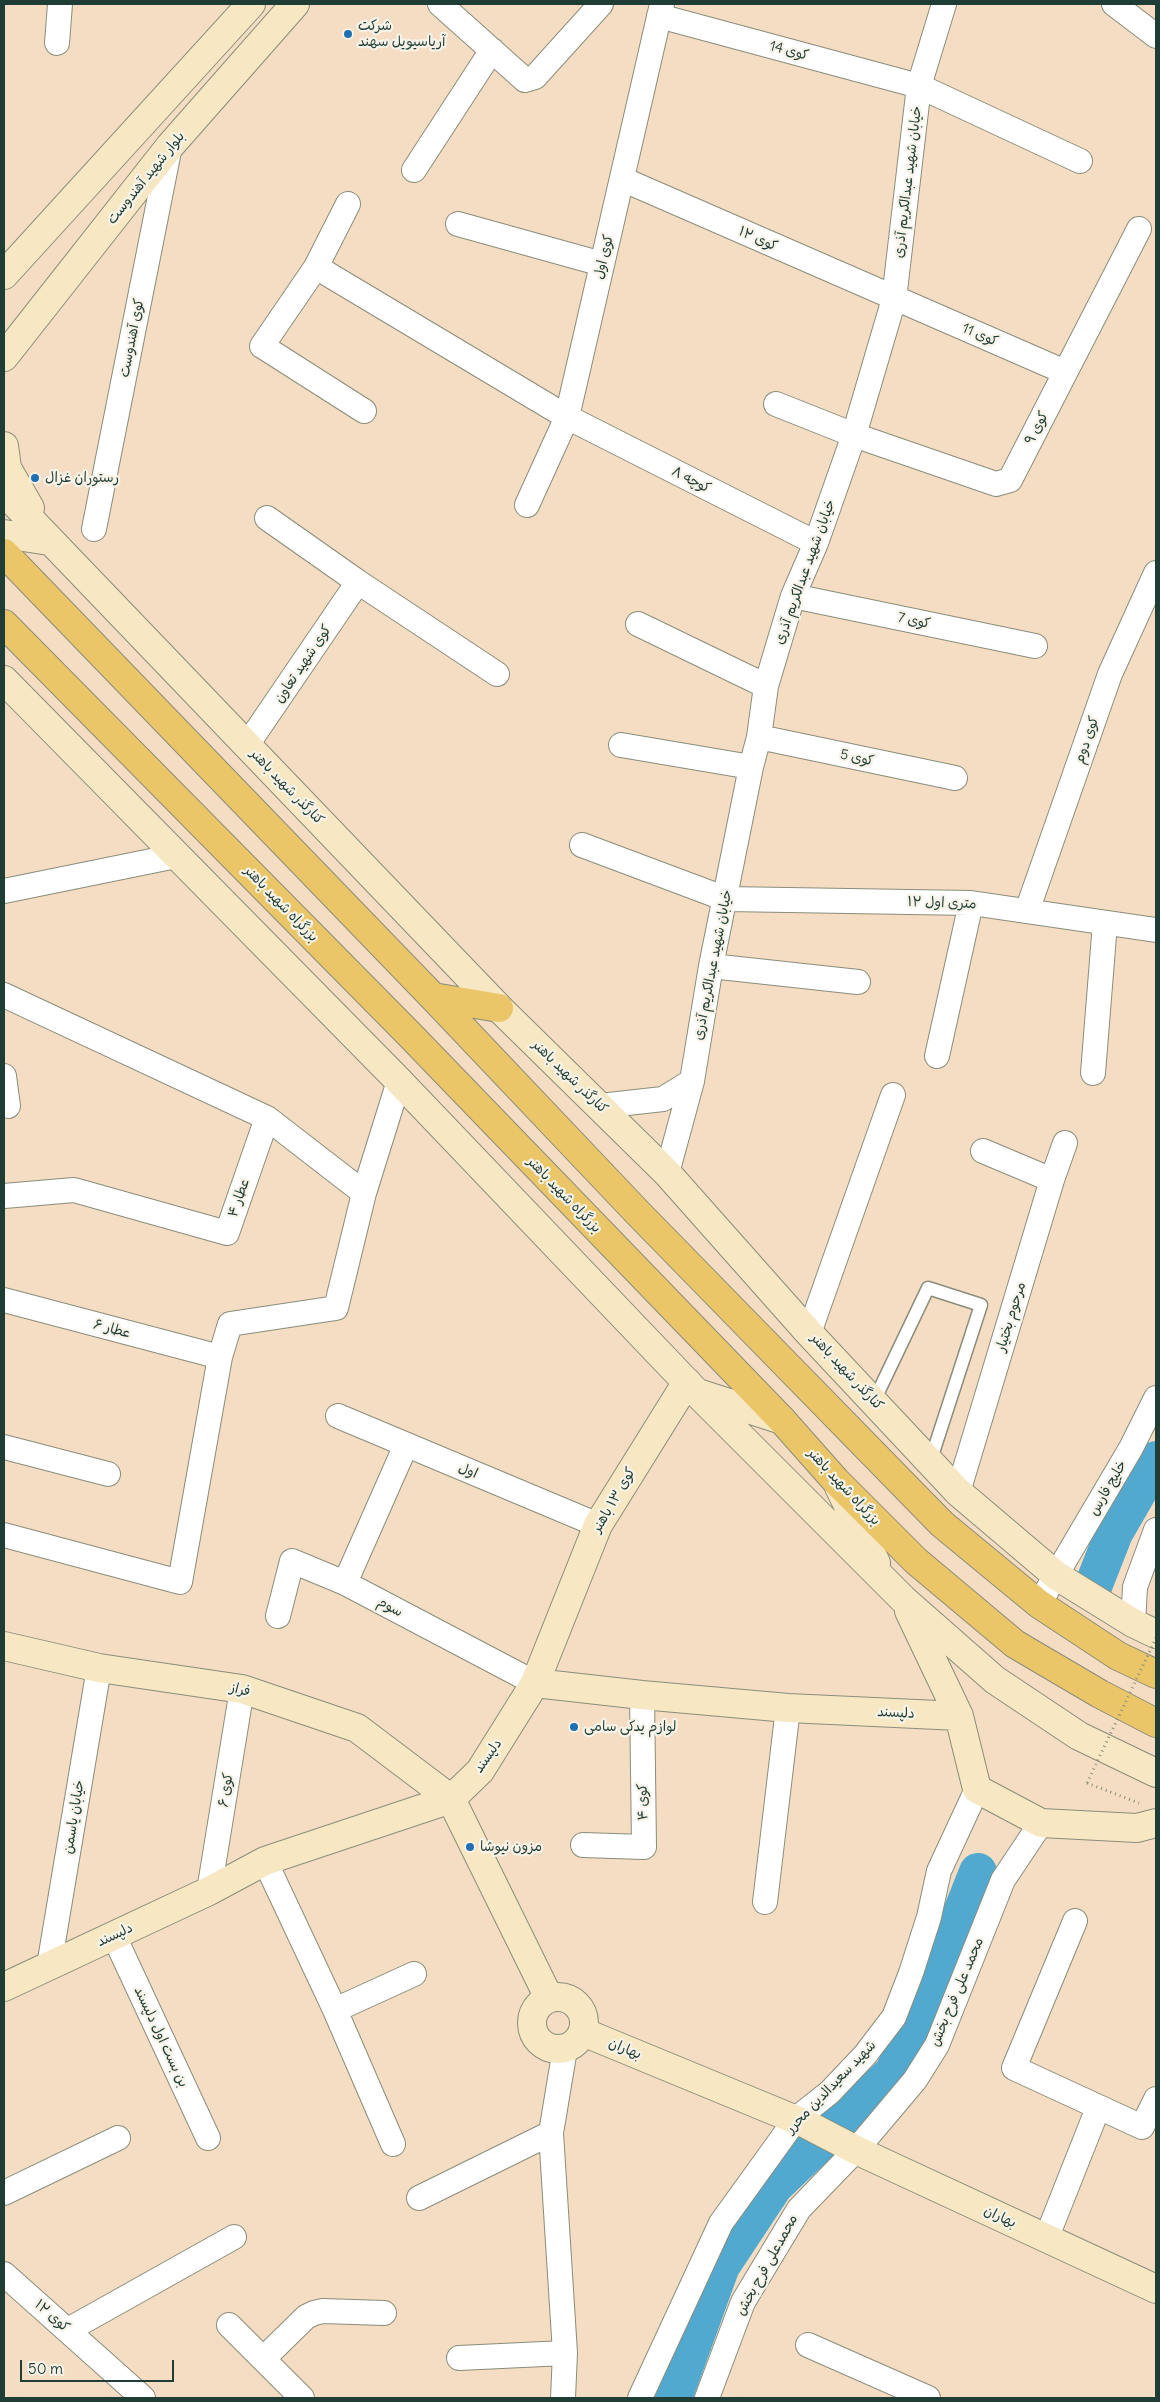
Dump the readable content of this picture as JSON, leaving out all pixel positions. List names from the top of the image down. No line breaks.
{"streets":{"highway":["بزرگراه شهید باهنر"],"main road":["بلوار شهید آهندوست","کنارگذر شهید باهنر","کوی ۱۳ باهنر","فراز","دلپسند","بهاران"],"street":["کوی 14","خیابان شهید عبدالکریم آذری","کوی ۱۲","کوی اول","کوی 11","کوی آهندوست","کوی ۹","کوچه ۸","کوی 7","کوی شهید تعاون","کوی دوم","کوی 5","۱۲ متری اول","عطار ۴","مرحوم بختیار","عطار ۶","اول","خلیج فارس","سوم","کوی ۶","کوی ۴","خیابان یاسمن","محمد علی فرح بخش","بن بست اول دلپسند","شهید سعیدالدین محرر","محمدعلی فرح بخش"]},"crossings":[["کوی 14","خیابان شهید عبدالکریم آذری"],["کوی 14","کوی اول"],["بلوار شهید آهندوست","کوی آهندوست"],["خیابان شهید عبدالکریم آذری","کوی ۱۲"],["خیابان شهید عبدالکریم آذری","کوی 11"],["خیابان شهید عبدالکریم آذری","کوی ۹"],["خیابان شهید عبدالکریم آذری","کوچه ۸"],["خیابان شهید عبدالکریم آذری","کوی 7"],["خیابان شهید عبدالکریم آذری","کوی 5"],["خیابان شهید عبدالکریم آذری","کنارگذر شهید باهنر"],["خیابان شهید عبدالکریم آذری","۱۲ متری اول"],["کوی ۱۲","کوی اول"],["کوی ۱۲","کوی 11"],["کوی اول","کوچه ۸"],["کوی 11","کوی ۹"],["کوی شهید تعاون","کنارگذر شهید باهنر"],["کوی دوم","۱۲ متری اول"],["کنارگذر شهید باهنر","مرحوم بختیار"],["کنارگذر شهید باهنر","خلیج فارس"],["اول","کوی ۱۳ باهنر"],["کوی ۱۳ باهنر","سوم"],["کوی ۱۳ باهنر","دلپسند"],["سوم","دلپسند"],["فراز","دلپسند"],["فراز","کوی ۶"],["فراز","خیابان یاسمن"],["دلپسند","کوی ۶"],["دلپسند","کوی ۴"],["دلپسند","خیابان یاسمن"],["دلپسند","بن بست اول دلپسند"],["محمد علی فرح بخش","بهاران"],["محمد علی فرح بخش","محمدعلی فرح بخش"],["بهاران","شهید سعیدالدین محرر"],["بهاران","محمدعلی فرح بخش"]],"places":["شرکت آریاسیویل سهند","رستوران غزال","لوازم یدکی سامی","مزون نیوشا"],"scale_bar":"50 m"}
